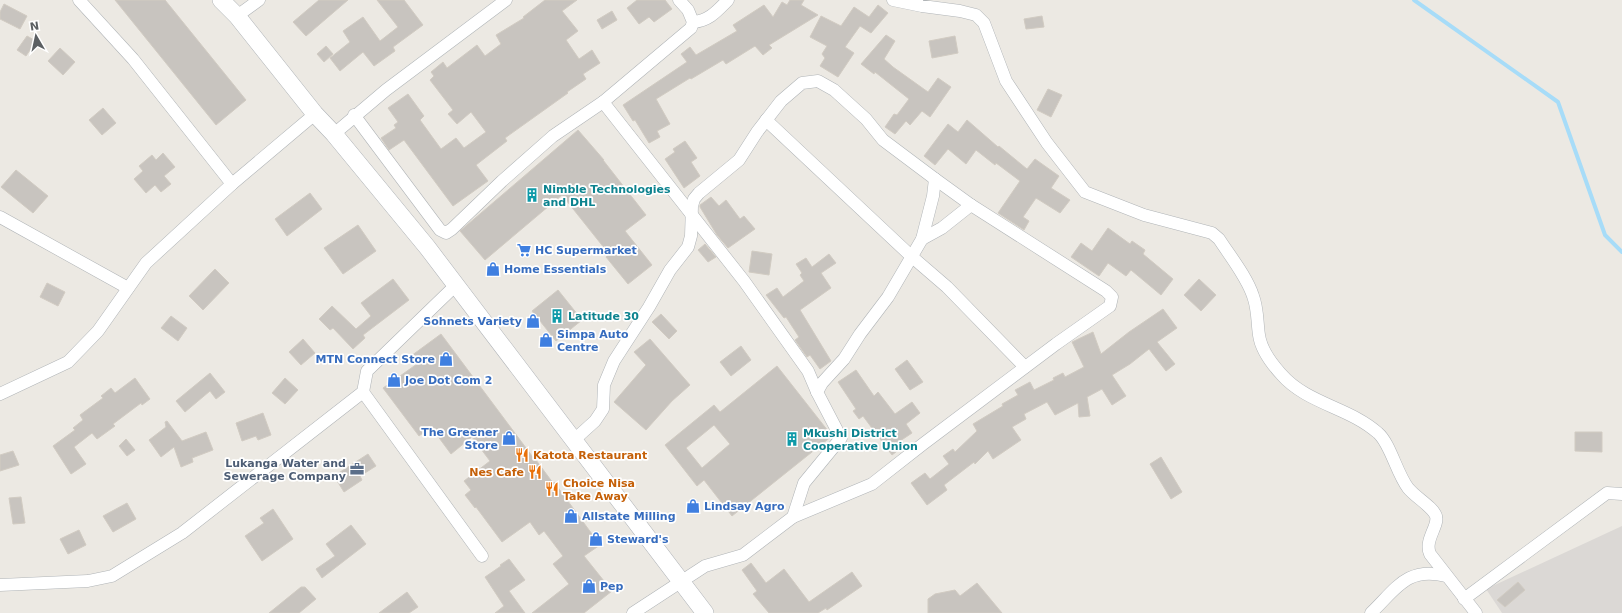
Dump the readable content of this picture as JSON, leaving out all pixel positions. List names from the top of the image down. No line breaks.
{"places":{"building":["Nimble Technologies and DHL","Latitude 30","Mkushi District Cooperative Union"],"supermarket":["HC Supermarket"],"shop":["Home Essentials","Sohnets Variety","Simpa Auto Centre","MTN Connect Store","Joe Dot Com 2","The Greener Store","Lindsay Agro","Allstate Milling","Steward's","Pep"],"restaurant":["Katota Restaurant","Nes Cafe","Choice Nisa Take Away"],"office":["Lukanga Water and Sewerage Company"]},"north":"top"}
